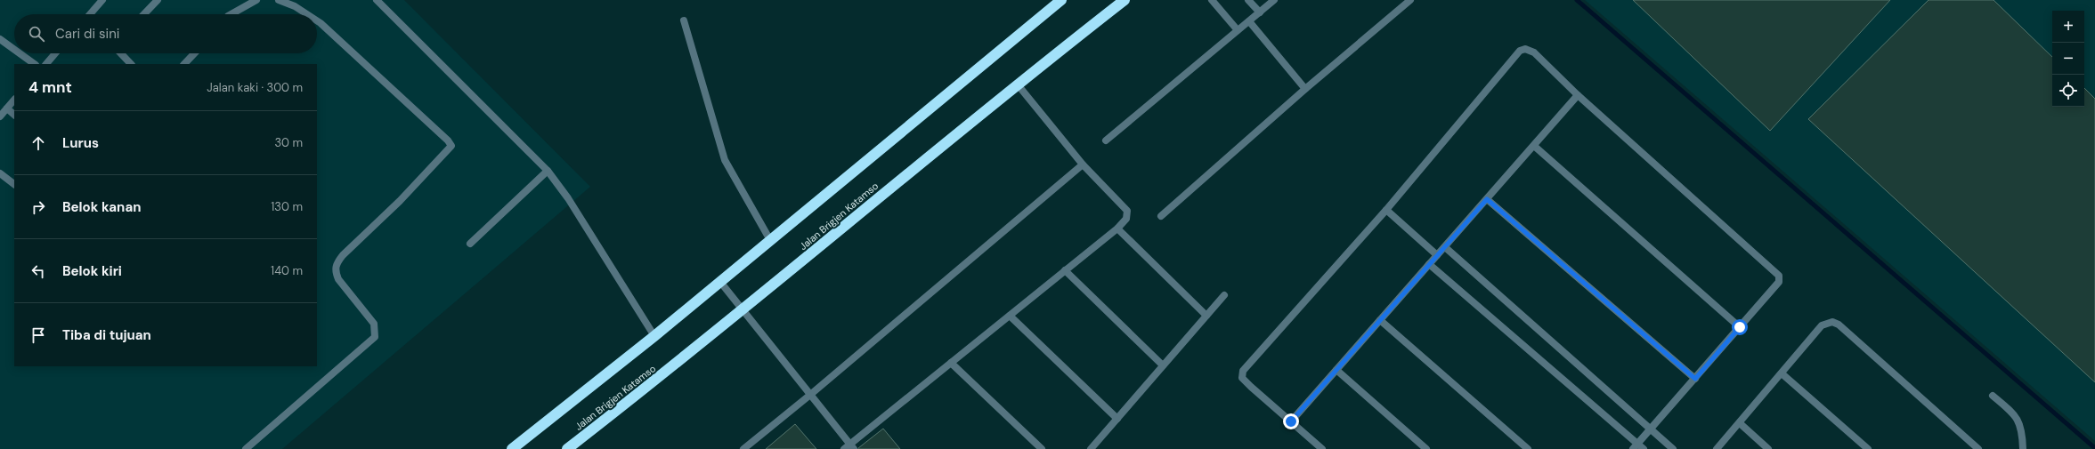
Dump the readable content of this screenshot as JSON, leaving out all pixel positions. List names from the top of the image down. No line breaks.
{"streets":{"highway":["Jalan Brigjen Katamso"]},"page":{"map_buttons":["+","−"],"search":"Cari di sini","heading":["4 mnt","Jalan kaki · 300 m"],"list":[["Lurus","30 m"],["Belok kanan","130 m"],["Belok kiri","140 m"],"Tiba di tujuan"]}}
